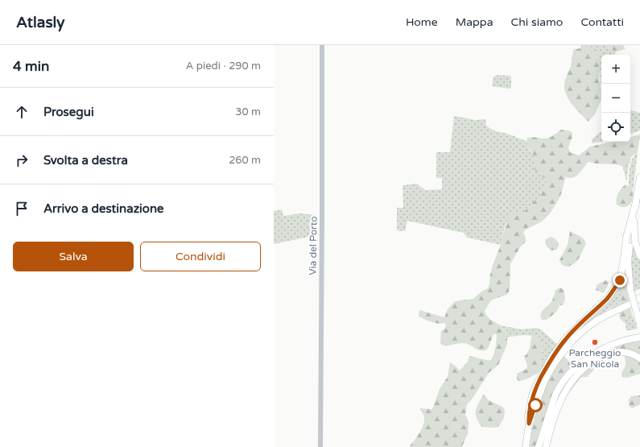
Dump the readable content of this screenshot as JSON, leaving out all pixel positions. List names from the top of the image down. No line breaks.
{"streets":{"street":["Via del Porto"]},"places":["Parcheggio San Nicola"],"page":{"header":"Atlasly","nav":["Home","Mappa","Chi siamo","Contatti"],"heading":["4 min","A piedi · 290 m"],"map_buttons":["+","−"],"list":[["Prosegui","30 m"],["Svolta a destra","260 m"],"Arrivo a destinazione"],"buttons":["Salva","Condividi"]}}
